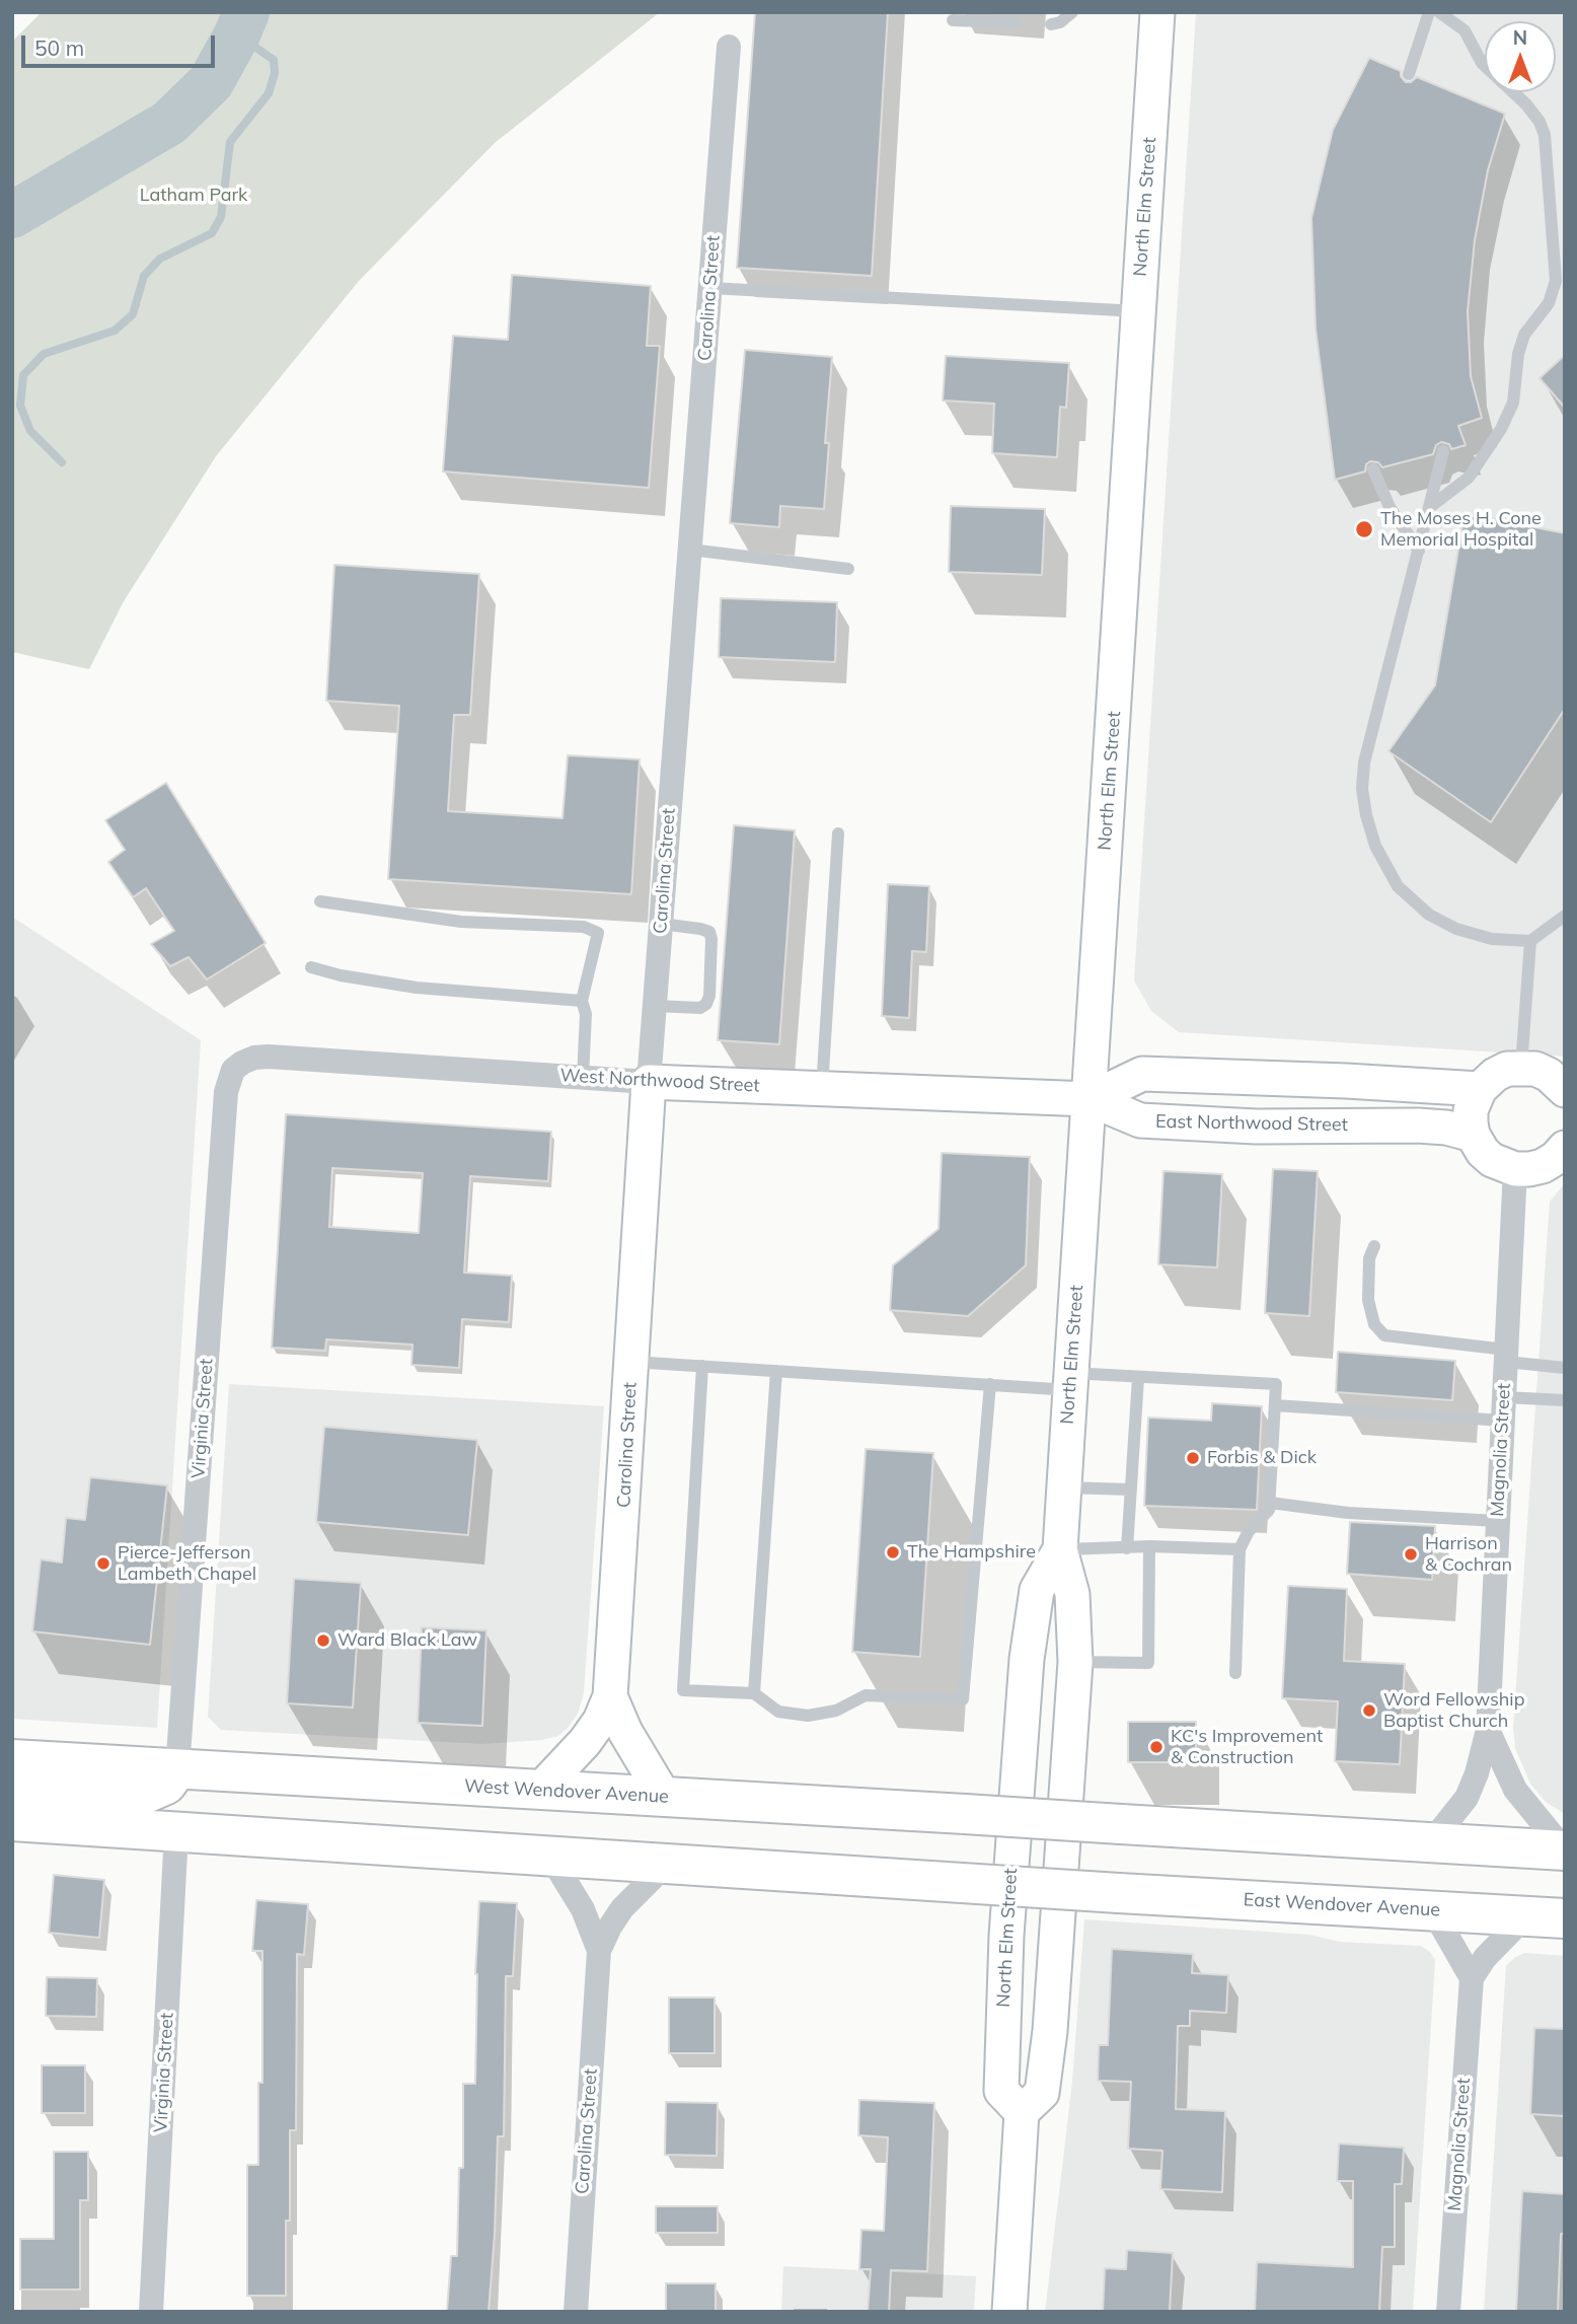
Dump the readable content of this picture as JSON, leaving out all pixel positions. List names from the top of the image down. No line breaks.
{"streets":{"highway":["West Wendover Avenue","East Wendover Avenue"],"main road":["North Elm Street","Carolina Street","West Northwood Street","East Northwood Street"],"street":["Virginia Street","Magnolia Street"]},"crossings":[["North Elm Street","West Northwood Street"],["North Elm Street","East Northwood Street"],["Carolina Street","West Northwood Street"],["Carolina Street","West Wendover Avenue"],["Carolina Street","East Wendover Avenue"],["West Northwood Street","East Northwood Street"],["West Northwood Street","Virginia Street"],["Virginia Street","West Wendover Avenue"],["Magnolia Street","West Wendover Avenue"]],"parks":["Latham Park"],"places":["The Moses H. Cone Memorial Hospital","Forbis & Dick","The Hampshire","Harrison & Cochran","Pierce-Jefferson Lambeth Chapel","Ward Black Law","Word Fellowship Baptist Church","KC's Improvement & Construction"],"scale_bar":"50 m","north":"top"}
